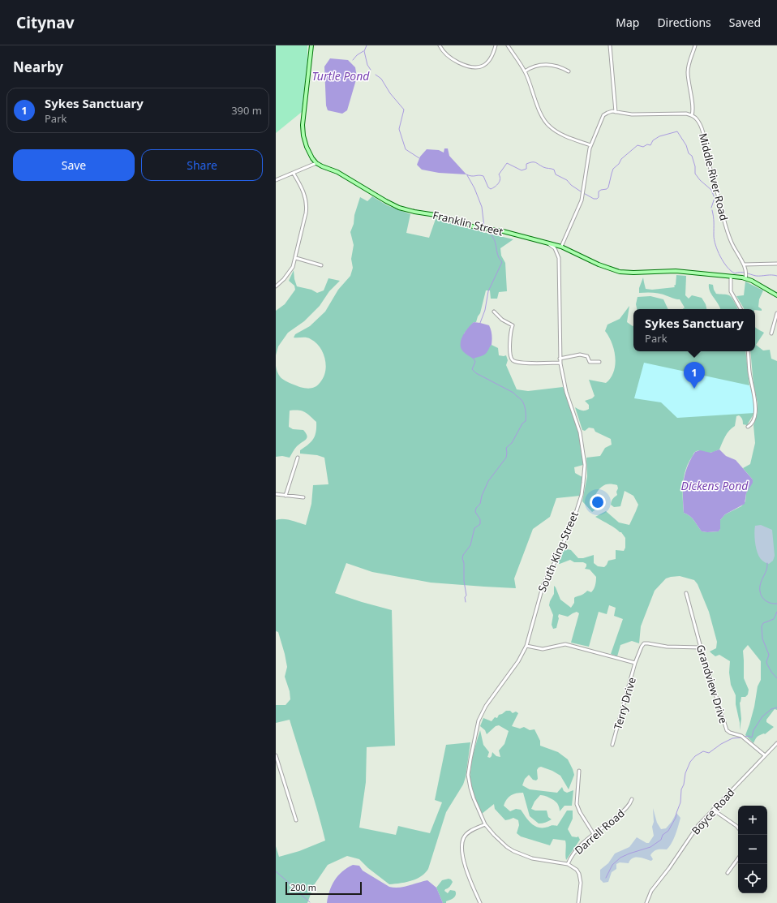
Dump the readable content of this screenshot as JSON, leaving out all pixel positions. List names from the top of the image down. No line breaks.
{"streets":{"main road":["Franklin Street"],"street":["Middle River Road","South King Street","Grandview Drive","Terry Drive","Boyce Road","Darrell Road"]},"crossings":[["Middle River Road","Franklin Street"],["Franklin Street","South King Street"],["South King Street","Darrell Road"],["Grandview Drive","Terry Drive"],["Grandview Drive","Boyce Road"]],"water":["Turtle Pond","Dickens Pond"],"scale_bar":"200 m","page":{"header":"Citynav","nav":["Map","Directions","Saved"],"heading":"Nearby","list":[{"mark":"1","name":"Sykes Sanctuary","note":"Park","value":"390 m"}],"buttons":["Save","Share"],"popup":["Sykes Sanctuary","Park"],"pins":"1","map_buttons":["+","−"],"scale":"200 m"}}
